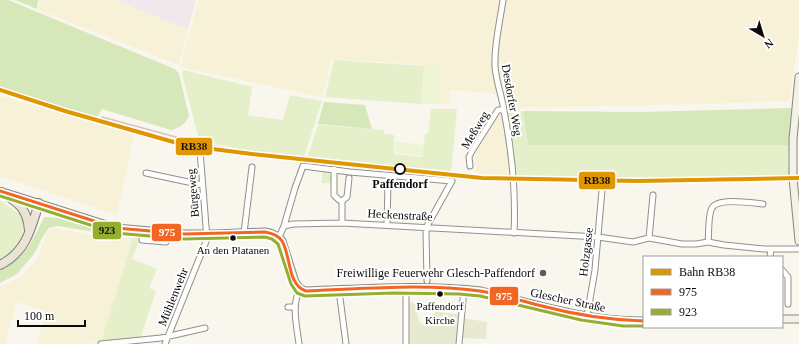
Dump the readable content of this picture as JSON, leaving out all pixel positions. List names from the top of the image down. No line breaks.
{"streets":{"street":["Desdorfer Weg","Meßweg","Bürgeweg","Heckenstraße","Holzgasse","Mühlenwehr","Glescher Straße"]},"crossings":[["Desdorfer Weg","Meßweg"],["Desdorfer Weg","Heckenstraße"],["Bürgeweg","Mühlenwehr"],["Heckenstraße","Holzgasse"],["Holzgasse","Glescher Straße"]],"places":["Paffendorf","An den Platanen","Freiwillige Feuerwehr Glesch-Paffendorf","Paffendorf Kirche"],"lines":["rail line RB38","transit line 975","transit line 923"],"legend":["Bahn RB38","975","923"],"scale_bar":"100 m","north":"bottom right"}
